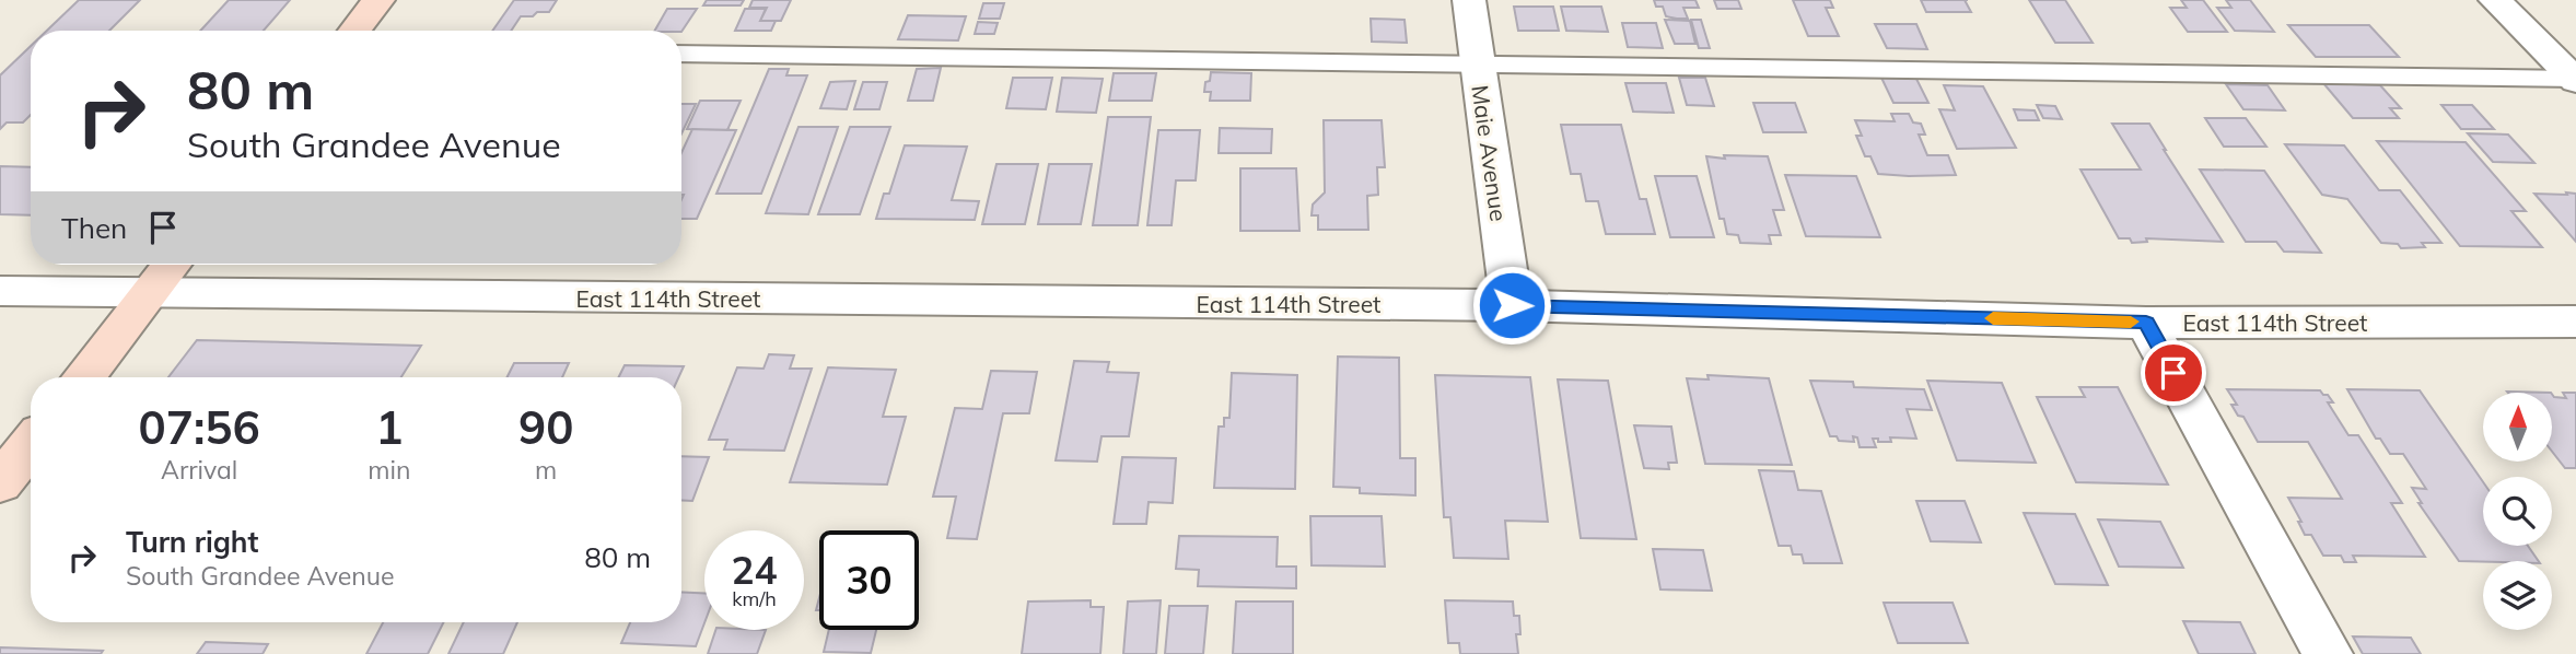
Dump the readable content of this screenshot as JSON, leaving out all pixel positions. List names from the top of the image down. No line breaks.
{"streets":{"street":["Maie Avenue","East 114th Street"]},"crossings":[["Maie Avenue","East 114th Street"]],"north":"top","page":{"turn":["80 m","South Grandee Avenue"],"then":"Then","eta":["07:56","Arrival","1","min","90","m"],"list":[{"name":"Turn right","note":"South Grandee Avenue","value":"80 m"}],"speed":"24 km/h","limit":"30"}}
